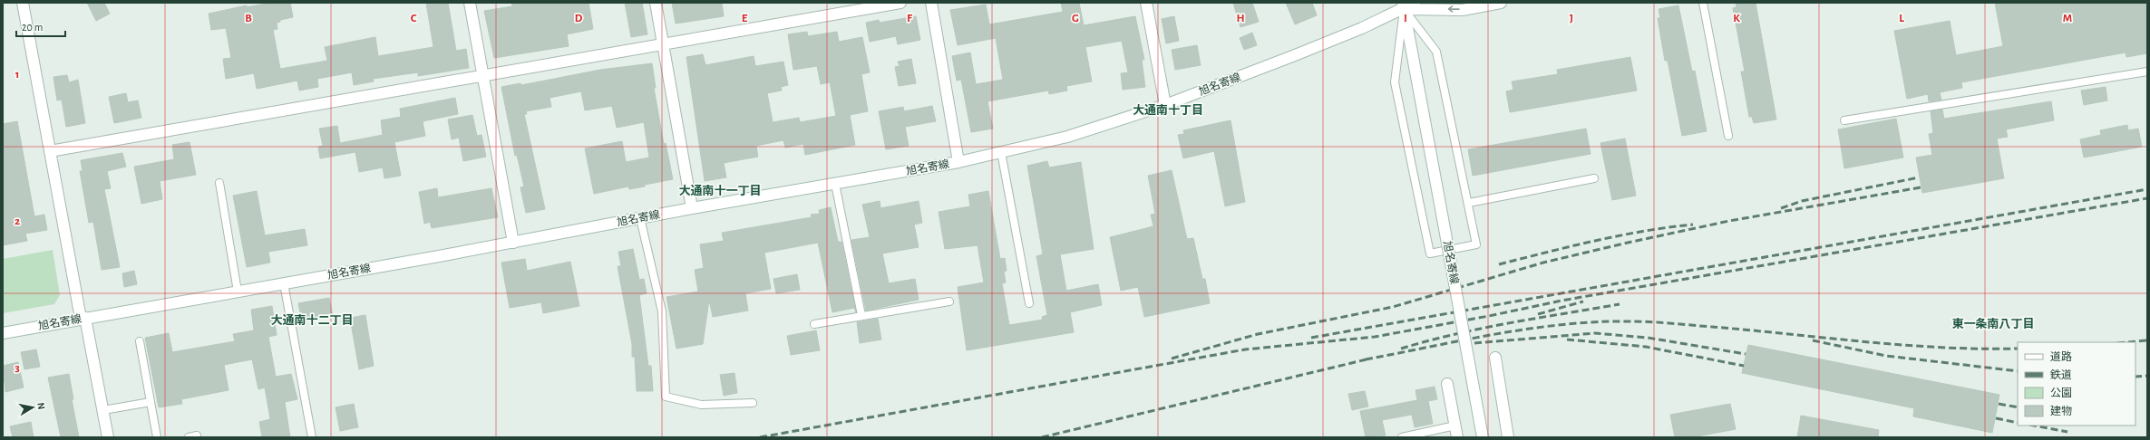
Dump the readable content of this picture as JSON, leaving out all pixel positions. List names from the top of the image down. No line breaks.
{"streets":{"street":["旭名寄線"]},"districts":["大通南十丁目","大通南十一丁目","大通南十二丁目","東一条南八丁目"],"legend":["道路","鉄道","公園","建物"],"scale_bar":"20 m","north":"right","grid":{"columns":["B","C","D","E","F","G","H","I","J","K","L","M"],"rows":["1","2","3"]}}
